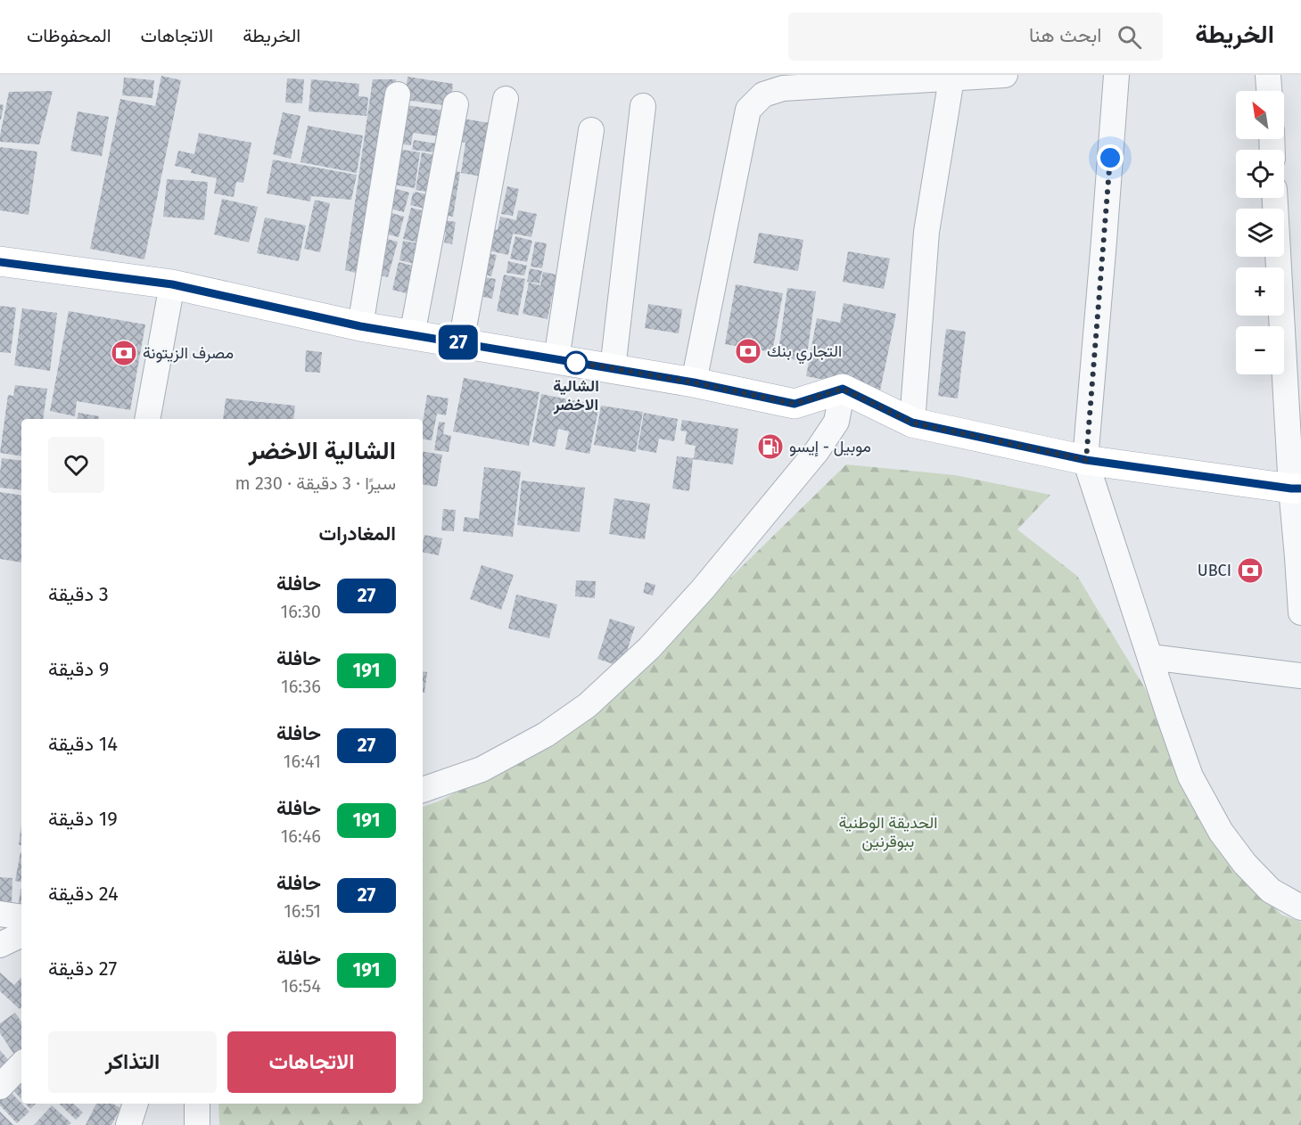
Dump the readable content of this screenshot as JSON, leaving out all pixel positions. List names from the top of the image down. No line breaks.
{"parks":["الحديقة الوطنية ببوقرنين"],"places":{"bank":["التجاري بنك","مصرف الزيتونة","UBCI"],"other":["الشالية الاخضر"],"fuel station":["موبيل - إيسو"]},"lines":["bus line 27"],"north":"top left","page":{"header":"الخريطة","search":"ابحث هنا","nav":["الخريطة","الاتجاهات","المحفوظات"],"on_map":"27","map_buttons":["+","−"],"heading":[["الشالية الاخضر","سيرًا · 3 دقيقة · 230 m"],"المغادرات"],"list":[{"mark":"27","name":"حافلة","note":"16:30","value":"3 دقيقة"},{"mark":"191","name":"حافلة","note":"16:36","value":"9 دقيقة"},{"mark":"27","name":"حافلة","note":"16:41","value":"14 دقيقة"},{"mark":"191","name":"حافلة","note":"16:46","value":"19 دقيقة"},{"mark":"27","name":"حافلة","note":"16:51","value":"24 دقيقة"},{"mark":"191","name":"حافلة","note":"16:54","value":"27 دقيقة"}],"buttons":["الاتجاهات","التذاكر"]}}
